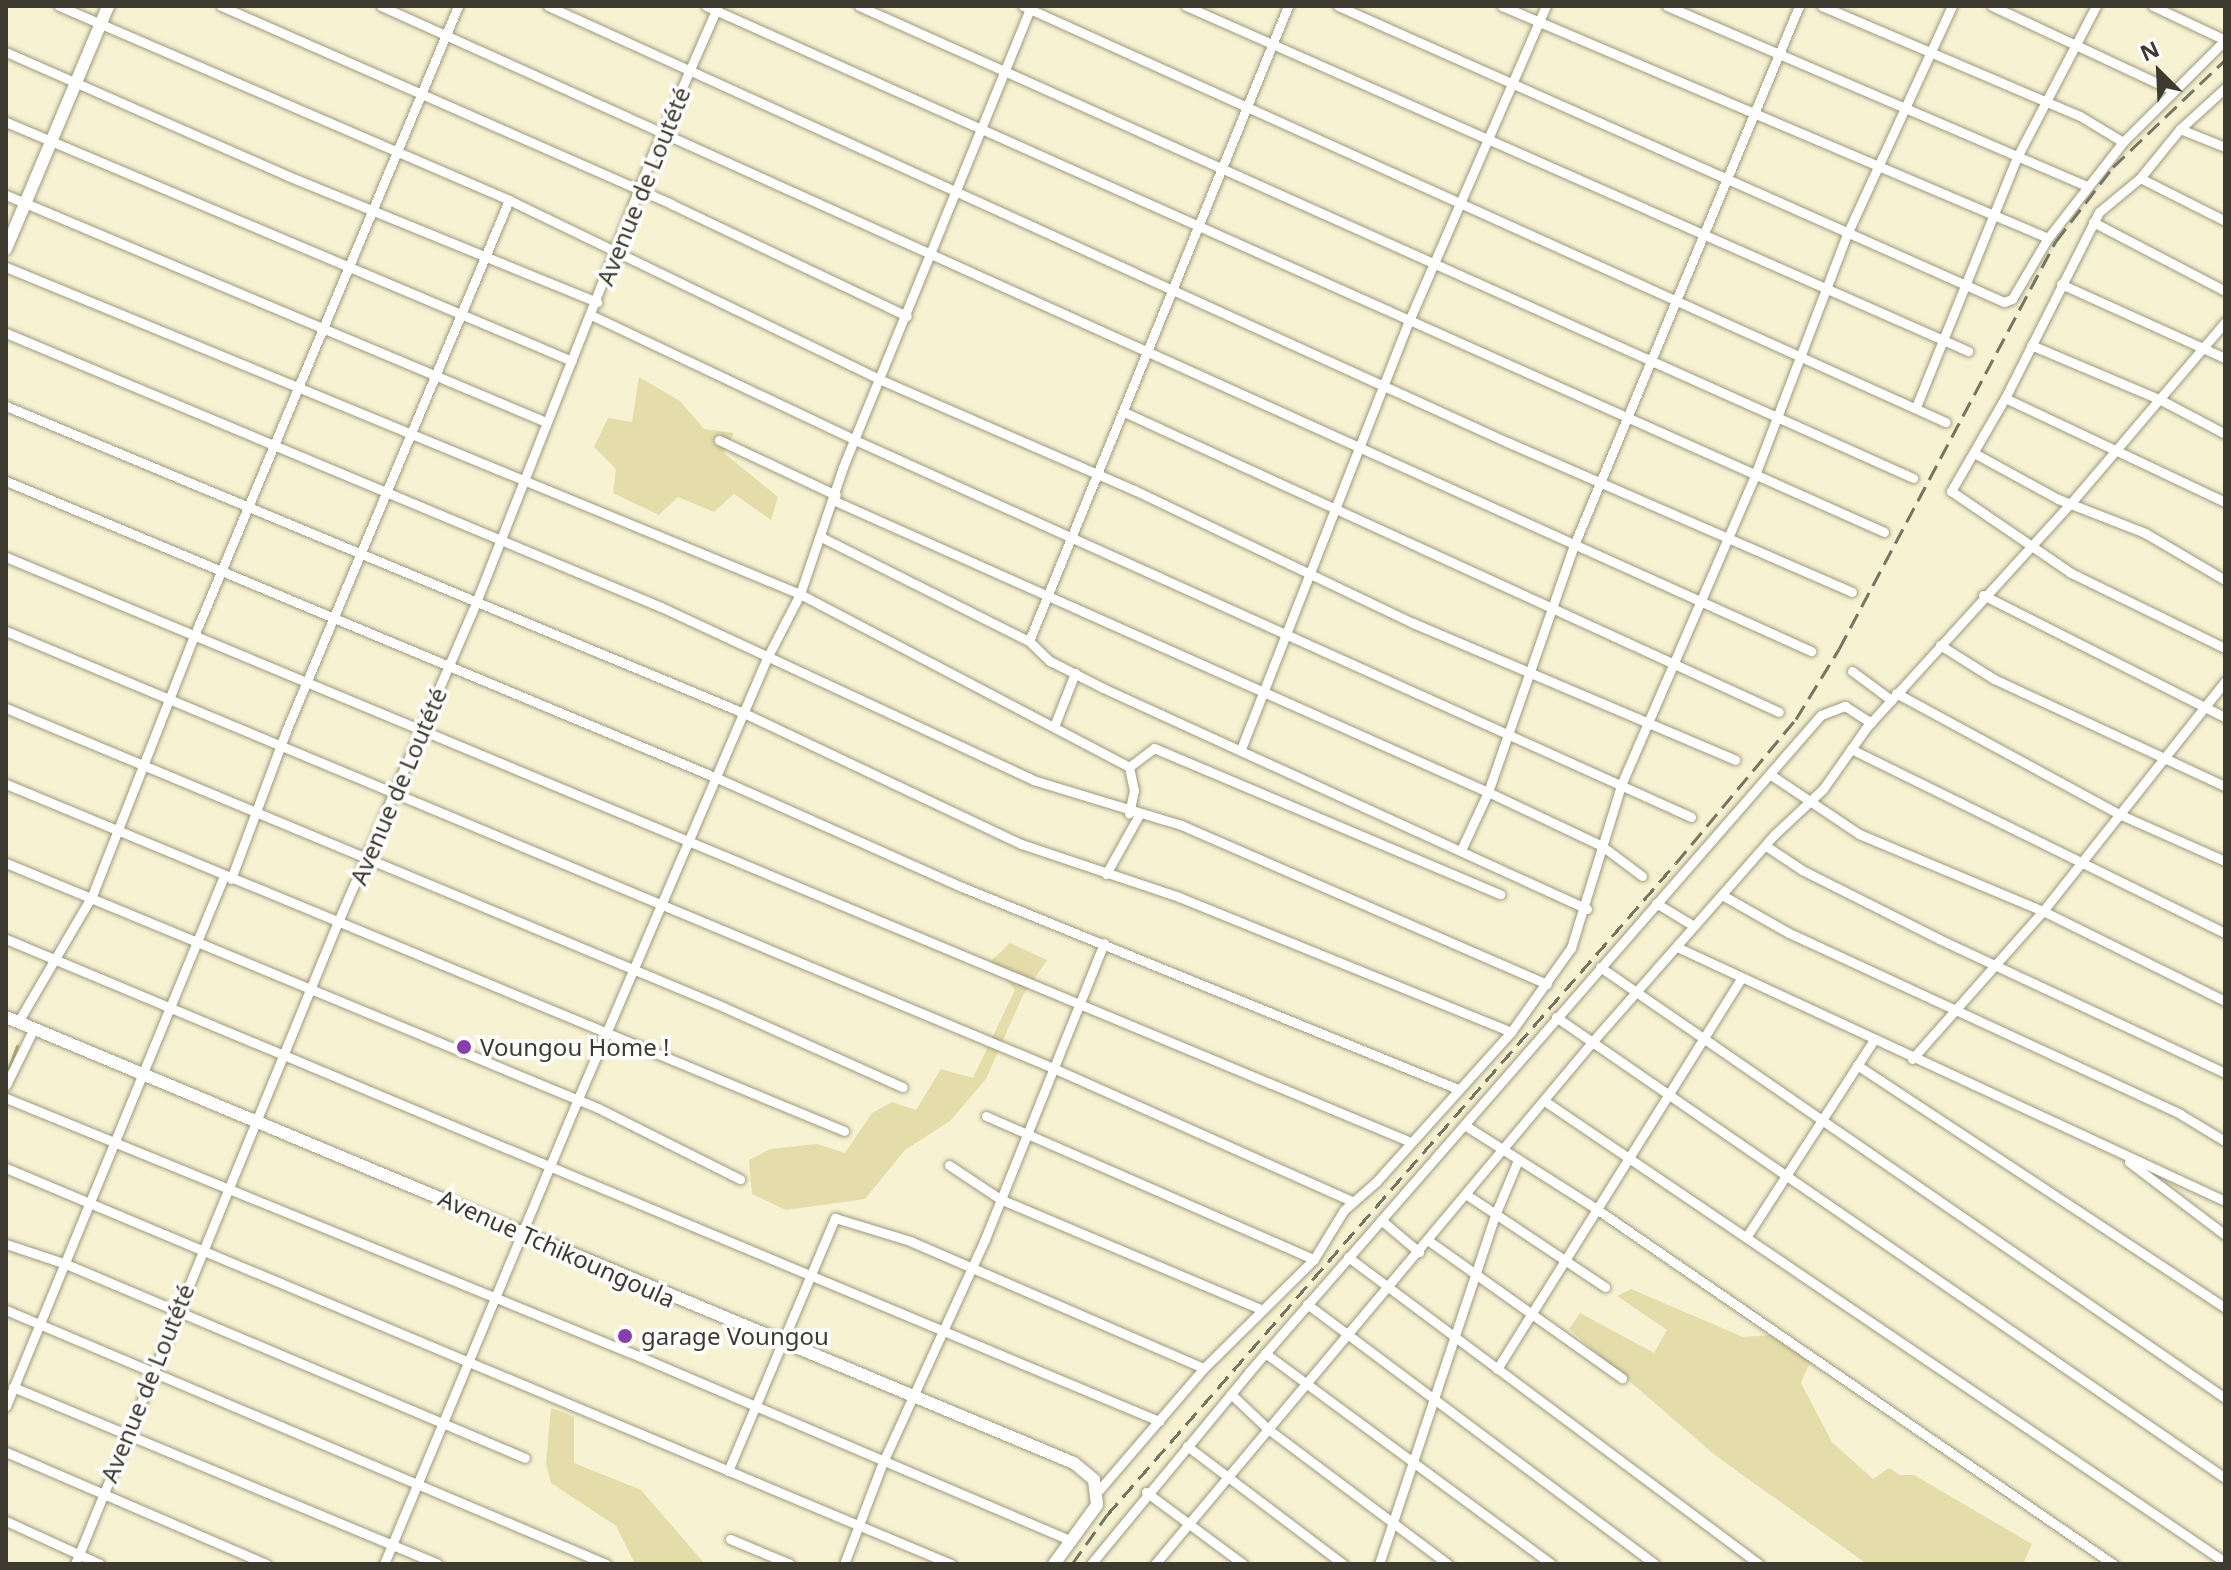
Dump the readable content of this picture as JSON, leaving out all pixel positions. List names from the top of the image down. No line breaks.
{"streets":{"street":["Avenue de Loutété","Avenue Tchikoungoula"]},"crossings":[["Avenue de Loutété","Avenue Tchikoungoula"]],"places":["Voungou Home !","garage Voungou"],"north":"top left"}
